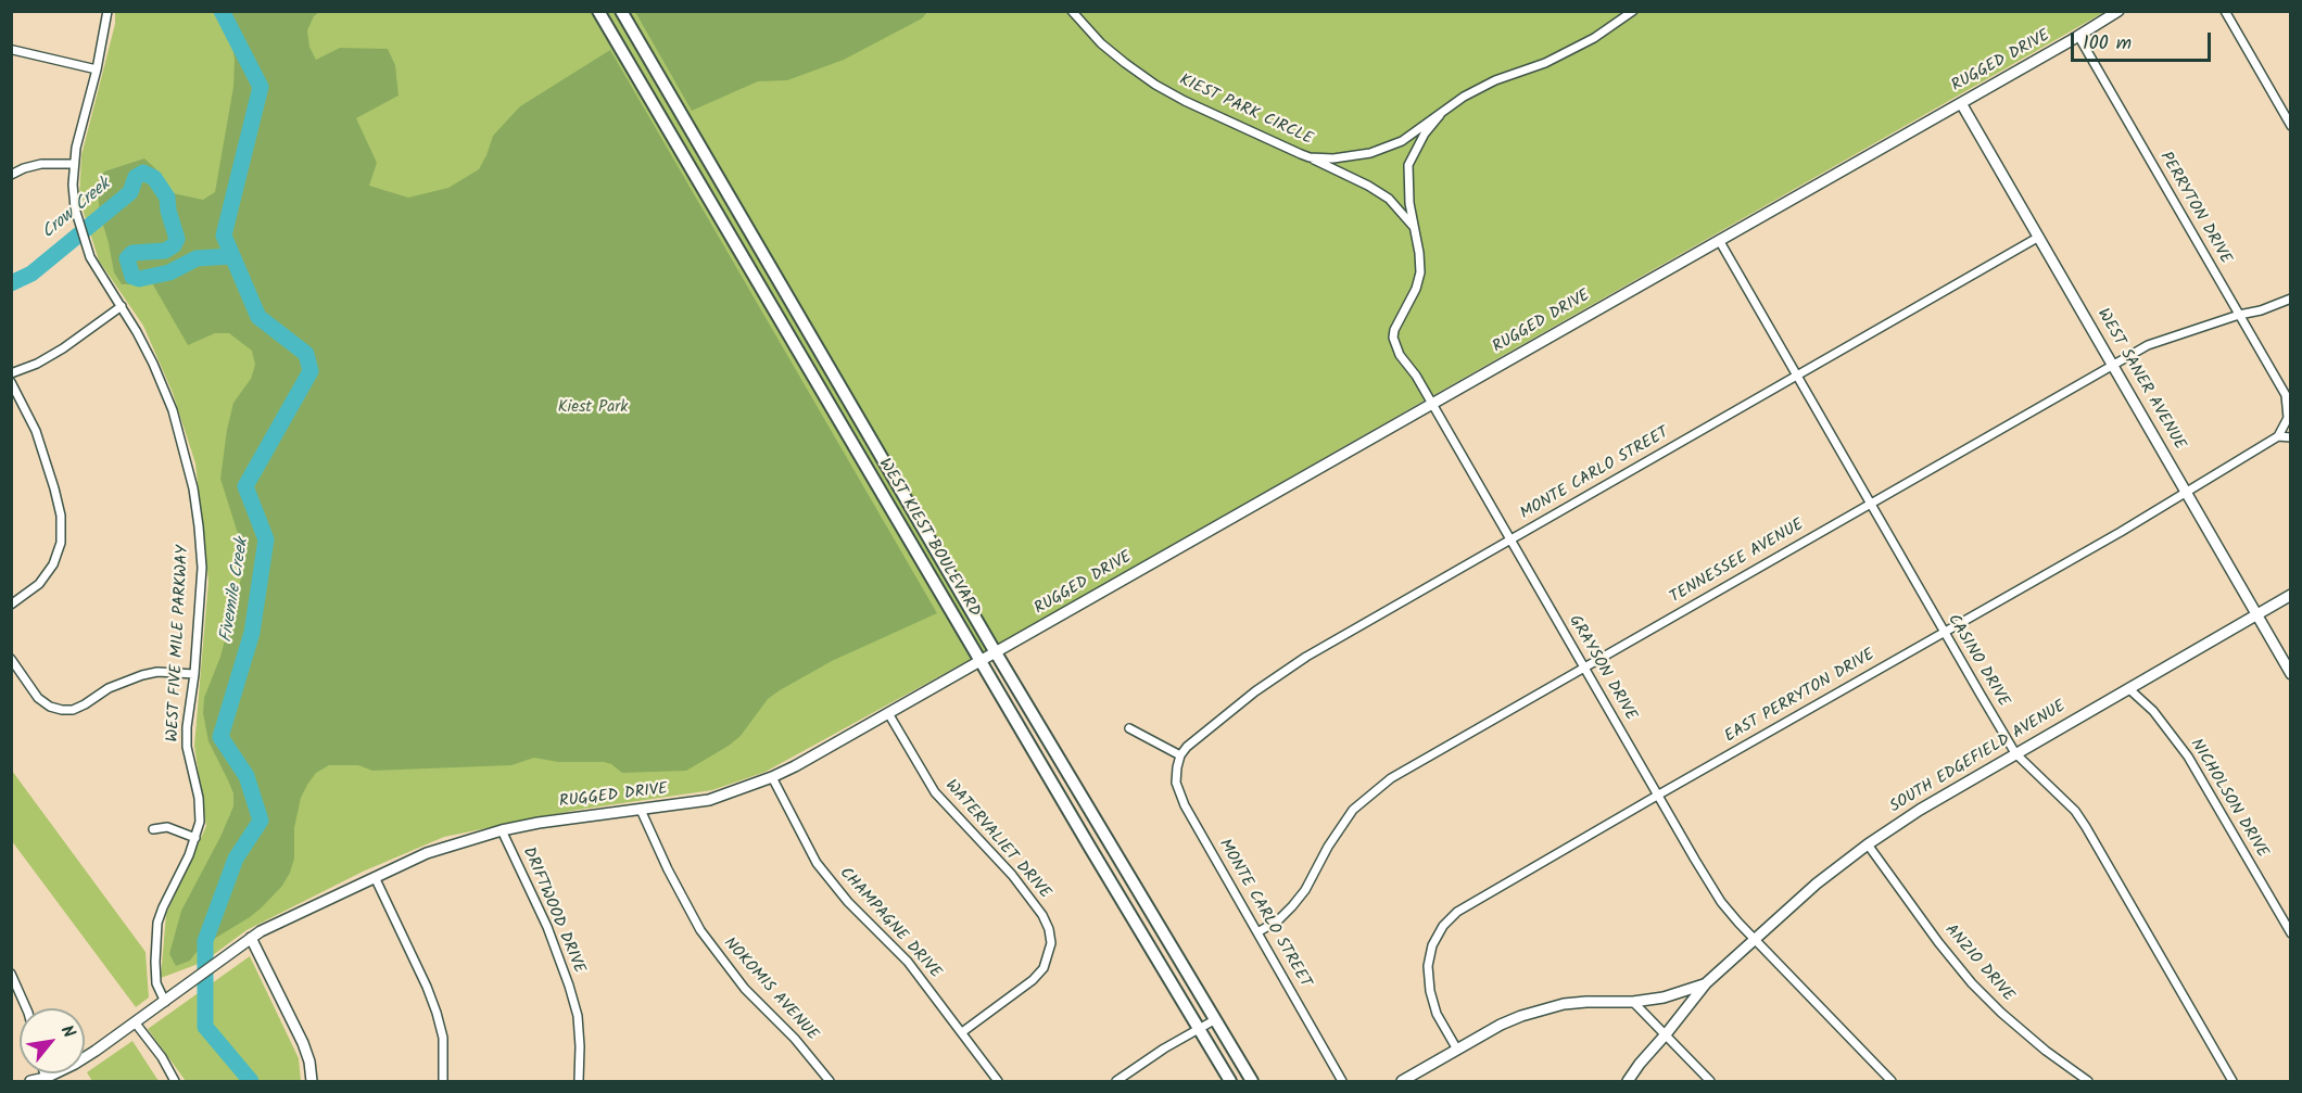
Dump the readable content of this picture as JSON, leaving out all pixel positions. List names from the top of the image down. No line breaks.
{"streets":{"main road":["WEST KIEST BOULEVARD"],"street":["RUGGED DRIVE","KIEST PARK CIRCLE","PERRYTON DRIVE","WEST SANER AVENUE","MONTE CARLO STREET","TENNESSEE AVENUE","WEST FIVE MILE PARKWAY","CASINO DRIVE","GRAYSON DRIVE","EAST PERRYTON DRIVE","SOUTH EDGEFIELD AVENUE","NICHOLSON DRIVE","WATERVALIET DRIVE","DRIFTWOOD DRIVE","CHAMPAGNE DRIVE","ANZIO DRIVE","NOKOMIS AVENUE"]},"crossings":[["RUGGED DRIVE","PERRYTON DRIVE"],["RUGGED DRIVE","WEST SANER AVENUE"],["RUGGED DRIVE","WEST KIEST BOULEVARD"],["RUGGED DRIVE","WEST FIVE MILE PARKWAY"],["RUGGED DRIVE","CASINO DRIVE"],["RUGGED DRIVE","GRAYSON DRIVE"],["RUGGED DRIVE","WATERVALIET DRIVE"],["RUGGED DRIVE","DRIFTWOOD DRIVE"],["RUGGED DRIVE","CHAMPAGNE DRIVE"],["RUGGED DRIVE","NOKOMIS AVENUE"],["KIEST PARK CIRCLE","GRAYSON DRIVE"],["PERRYTON DRIVE","TENNESSEE AVENUE"],["PERRYTON DRIVE","EAST PERRYTON DRIVE"],["WEST SANER AVENUE","MONTE CARLO STREET"],["WEST SANER AVENUE","TENNESSEE AVENUE"],["WEST SANER AVENUE","EAST PERRYTON DRIVE"],["WEST SANER AVENUE","SOUTH EDGEFIELD AVENUE"],["MONTE CARLO STREET","TENNESSEE AVENUE"],["MONTE CARLO STREET","CASINO DRIVE"],["MONTE CARLO STREET","GRAYSON DRIVE"],["TENNESSEE AVENUE","CASINO DRIVE"],["TENNESSEE AVENUE","GRAYSON DRIVE"],["CASINO DRIVE","EAST PERRYTON DRIVE"],["CASINO DRIVE","SOUTH EDGEFIELD AVENUE"],["GRAYSON DRIVE","EAST PERRYTON DRIVE"],["GRAYSON DRIVE","SOUTH EDGEFIELD AVENUE"],["EAST PERRYTON DRIVE","SOUTH EDGEFIELD AVENUE"],["SOUTH EDGEFIELD AVENUE","NICHOLSON DRIVE"],["SOUTH EDGEFIELD AVENUE","ANZIO DRIVE"],["WATERVALIET DRIVE","CHAMPAGNE DRIVE"]],"water":["Crow Creek","Fivemile Creek"],"parks":["Kiest Park"],"scale_bar":"100 m","north":"top right"}
